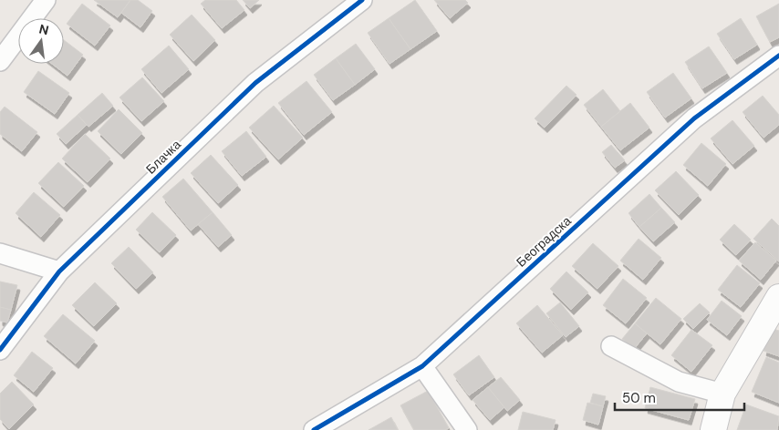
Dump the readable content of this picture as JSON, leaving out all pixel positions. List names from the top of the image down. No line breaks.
{"streets":{"street":["Блачка","Београдска"]},"scale_bar":"50 m","north":"top"}
